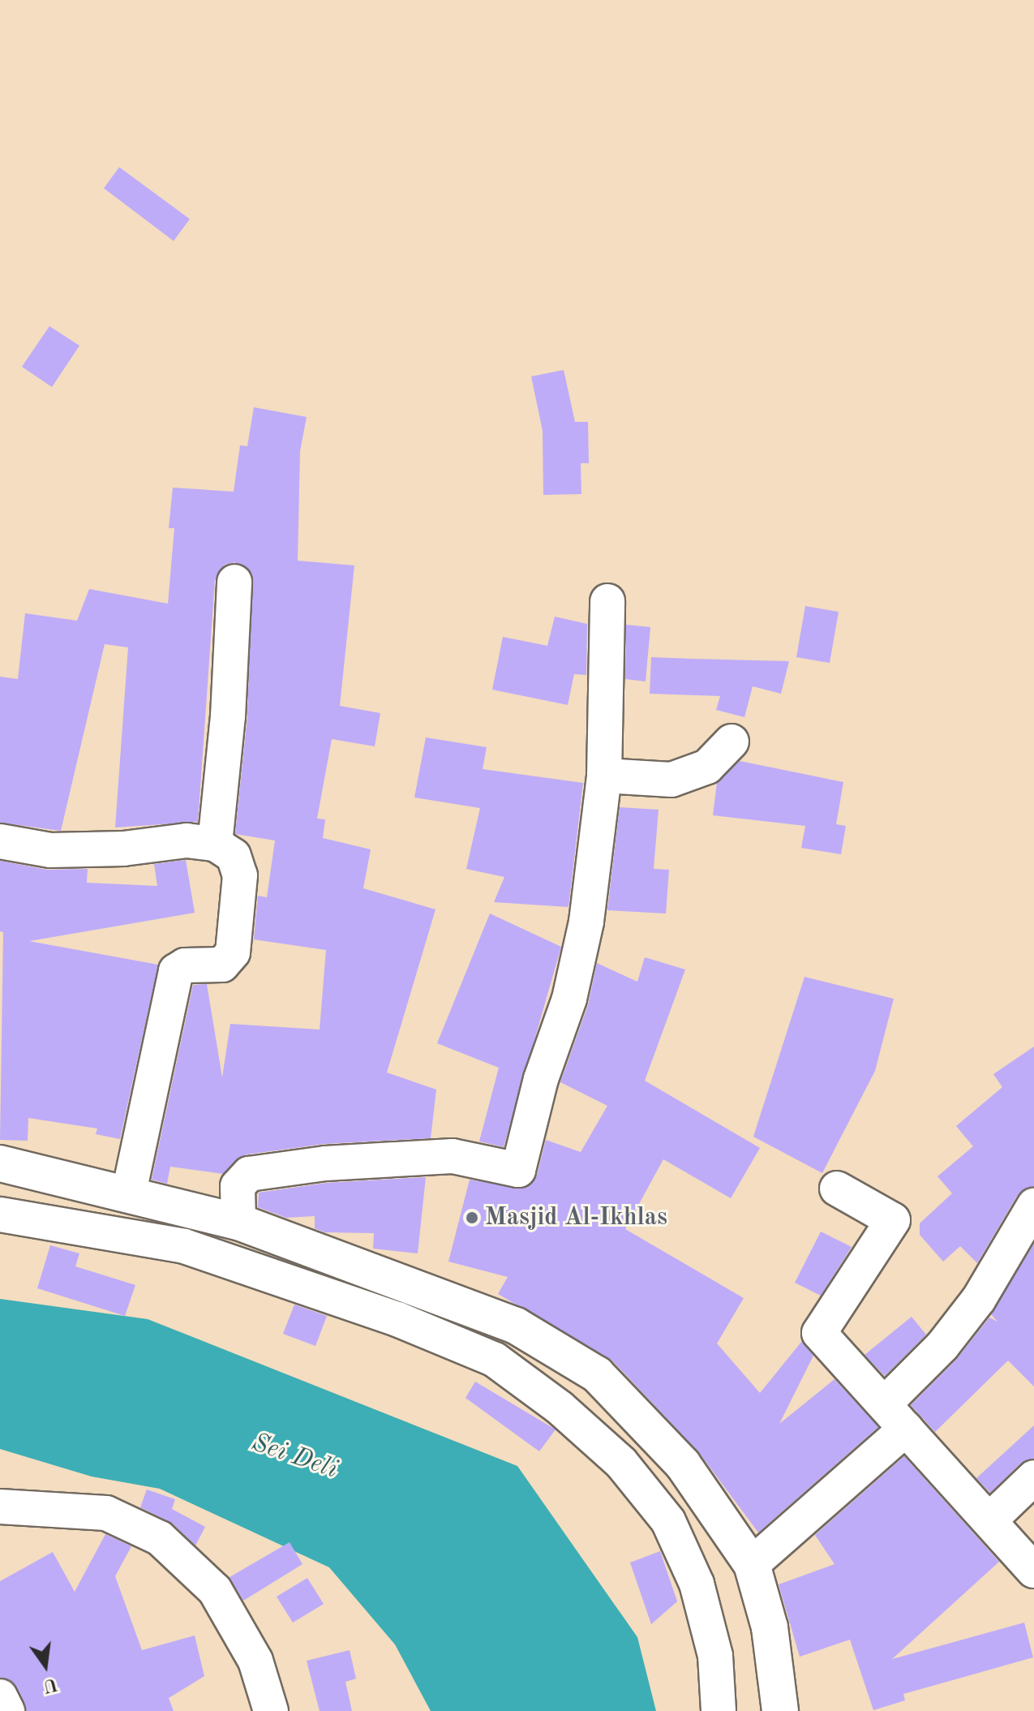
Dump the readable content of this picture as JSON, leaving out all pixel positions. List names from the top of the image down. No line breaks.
{"water":["Sei Deli"],"places":["Masjid Al-Ikhlas"],"north":"bottom"}
